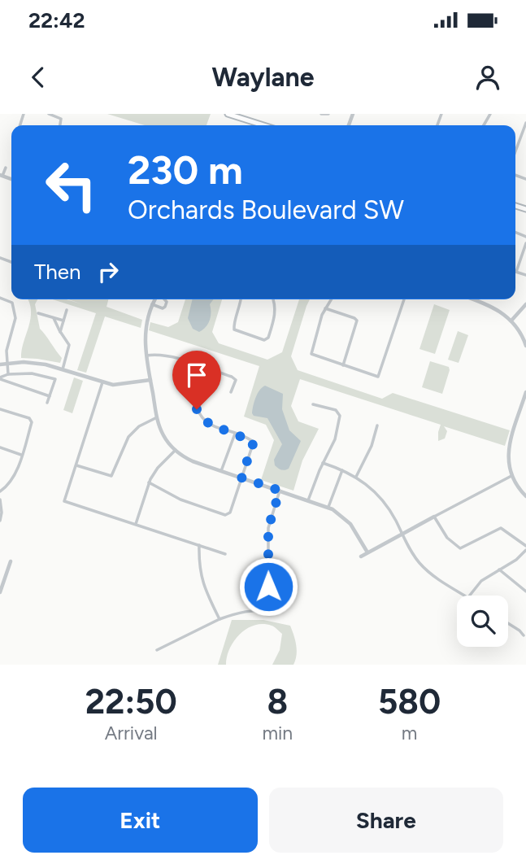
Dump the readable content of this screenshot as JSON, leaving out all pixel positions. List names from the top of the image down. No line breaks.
{"page":{"status":"22:42","header":"Waylane","turn":["230 m","Orchards Boulevard SW"],"then":"Then","eta":["22:50","Arrival","8","min","580","m"],"buttons":["Exit","Share"]}}
